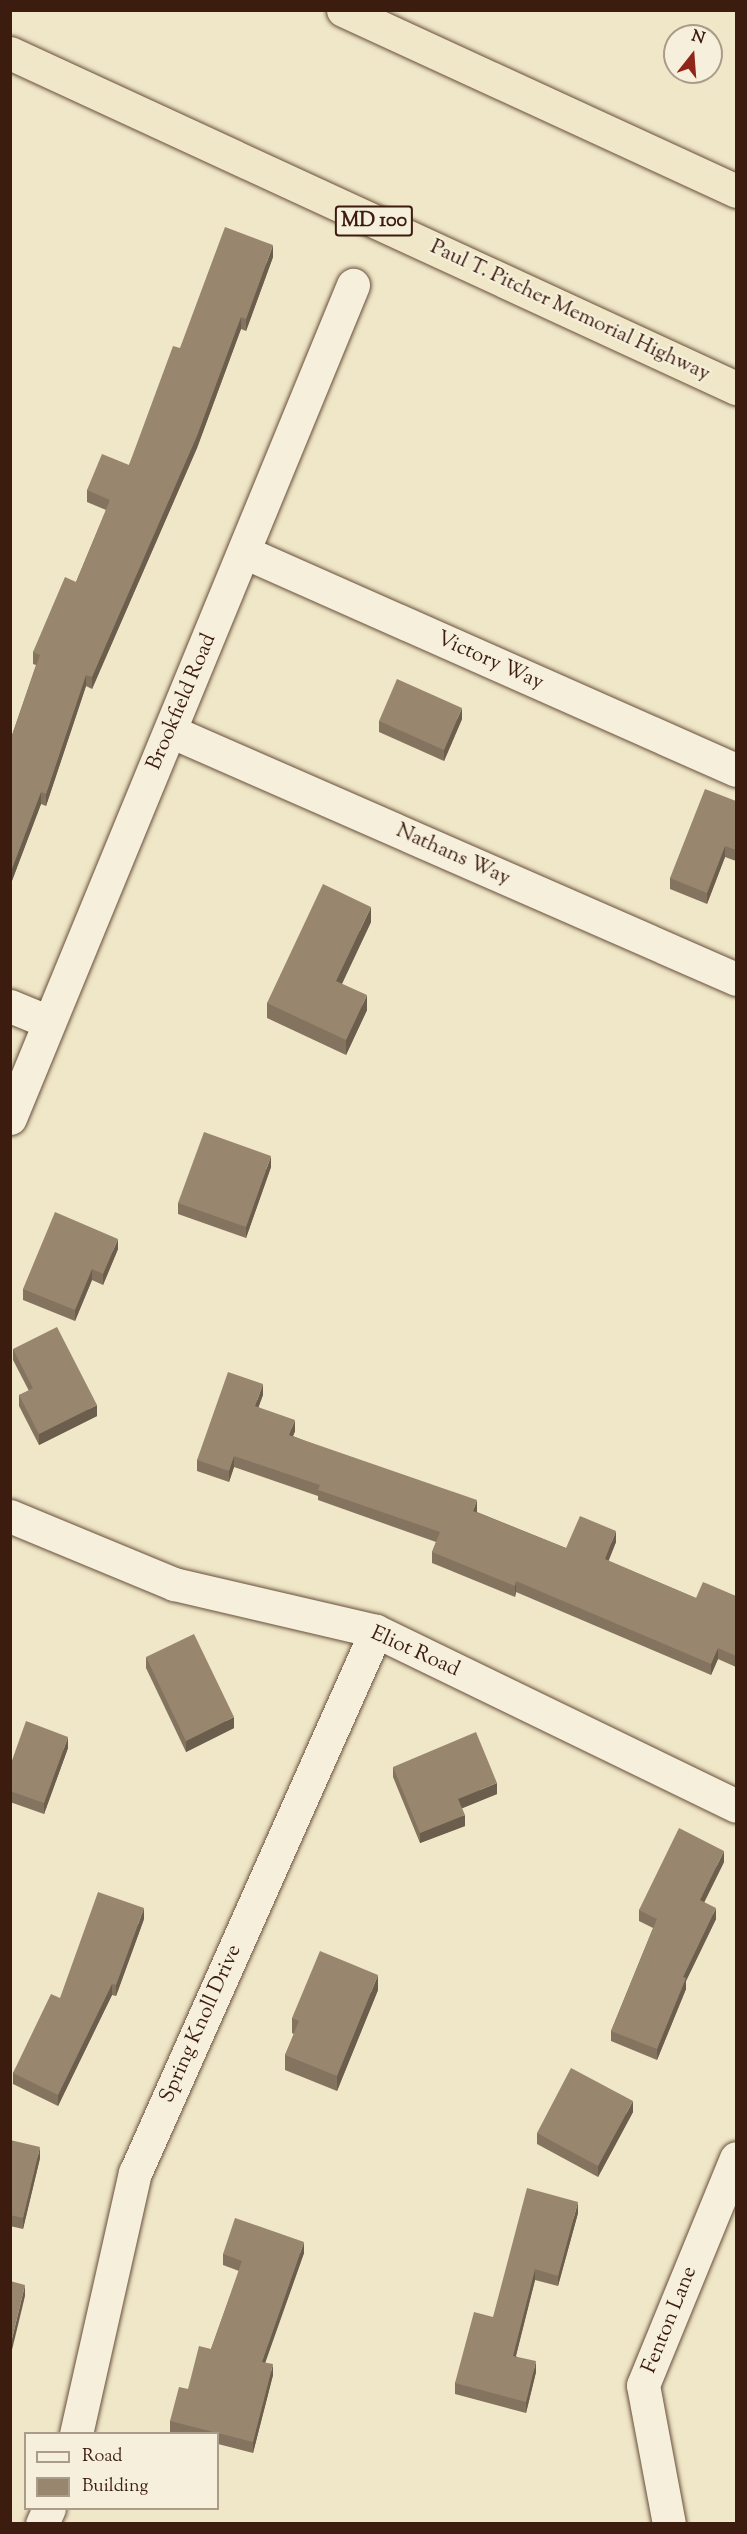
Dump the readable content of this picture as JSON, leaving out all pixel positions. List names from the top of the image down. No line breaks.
{"streets":{"highway":["MD 100","Paul T. Pitcher Memorial Highway"],"street":["Victory Way","Brookfield Road","Nathans Way","Eliot Road","Spring Knoll Drive","Fenton Lane"]},"crossings":[["Victory Way","Brookfield Road"],["Brookfield Road","Nathans Way"],["Eliot Road","Spring Knoll Drive"]],"legend":["Road","Building"],"north":"top"}
